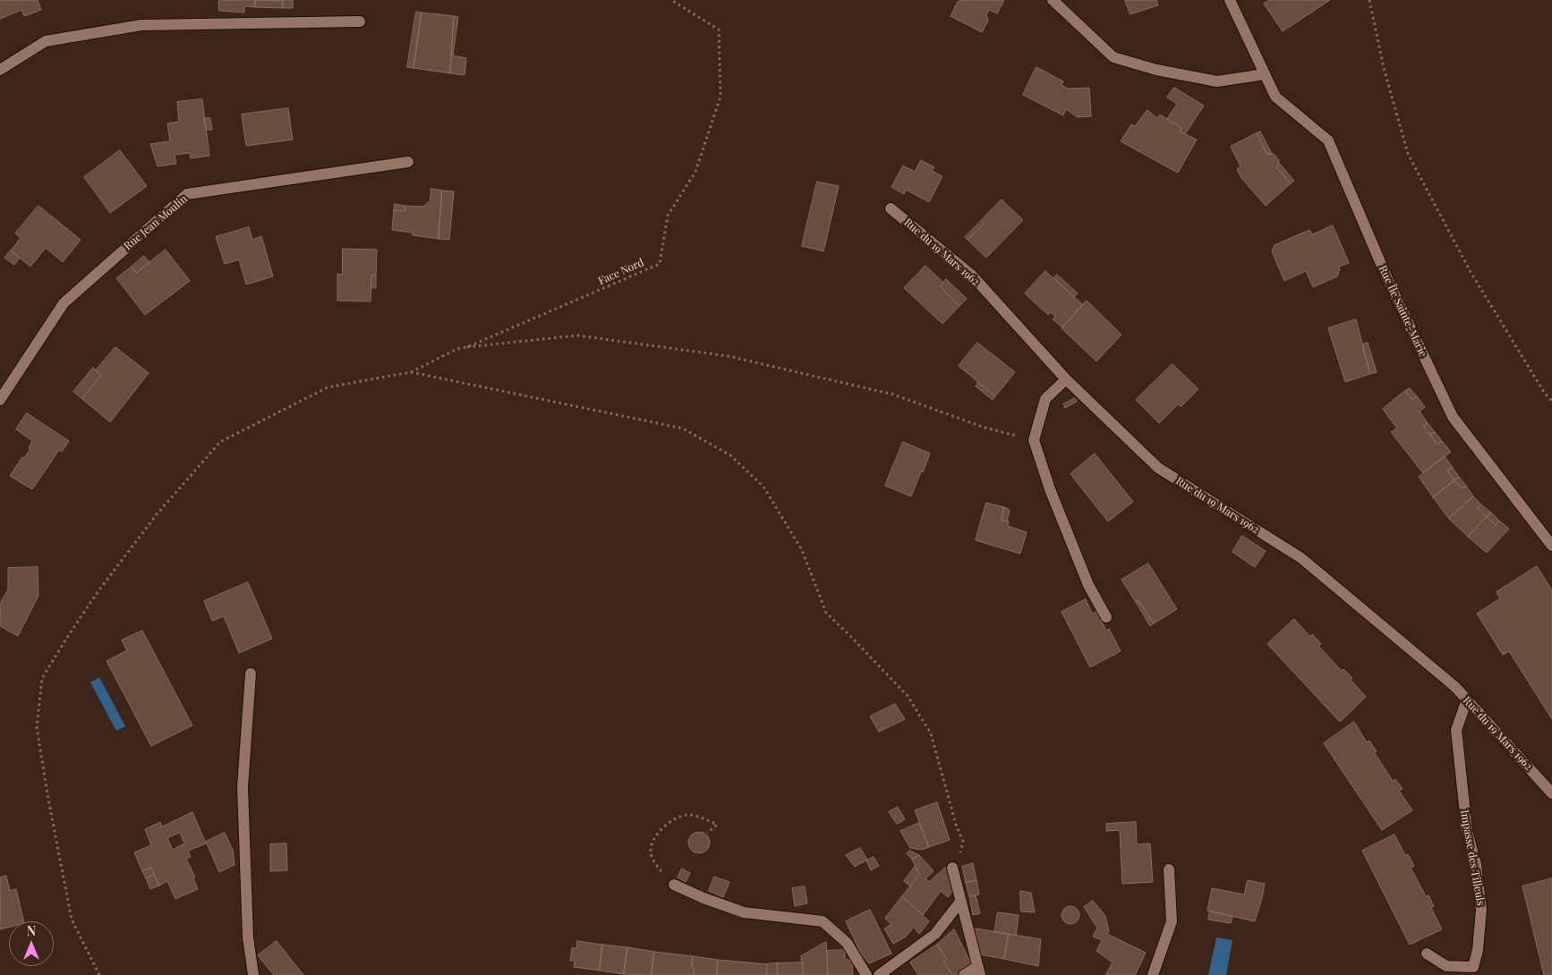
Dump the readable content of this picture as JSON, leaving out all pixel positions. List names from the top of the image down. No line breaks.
{"streets":{"street":["Rue Jean Moulin","Rue du 19 Mars 1962","Rue Île Sainte-Marie","Impasse des Tilleuls"],"path":["Face Nord"]},"crossings":[["Rue du 19 Mars 1962","Impasse des Tilleuls"]],"north":"top"}
